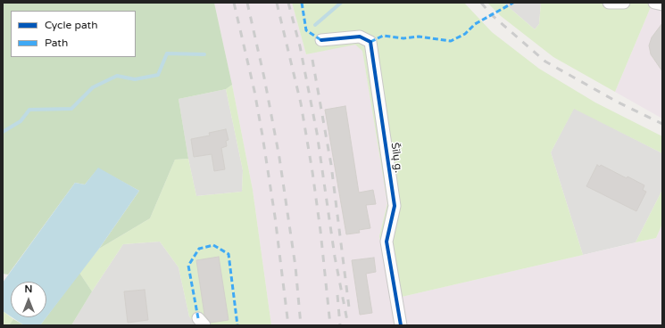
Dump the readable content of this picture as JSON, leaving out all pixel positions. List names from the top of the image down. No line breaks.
{"streets":{"street":["Šilų g."]},"legend":["Cycle path","Path"],"north":"top"}
